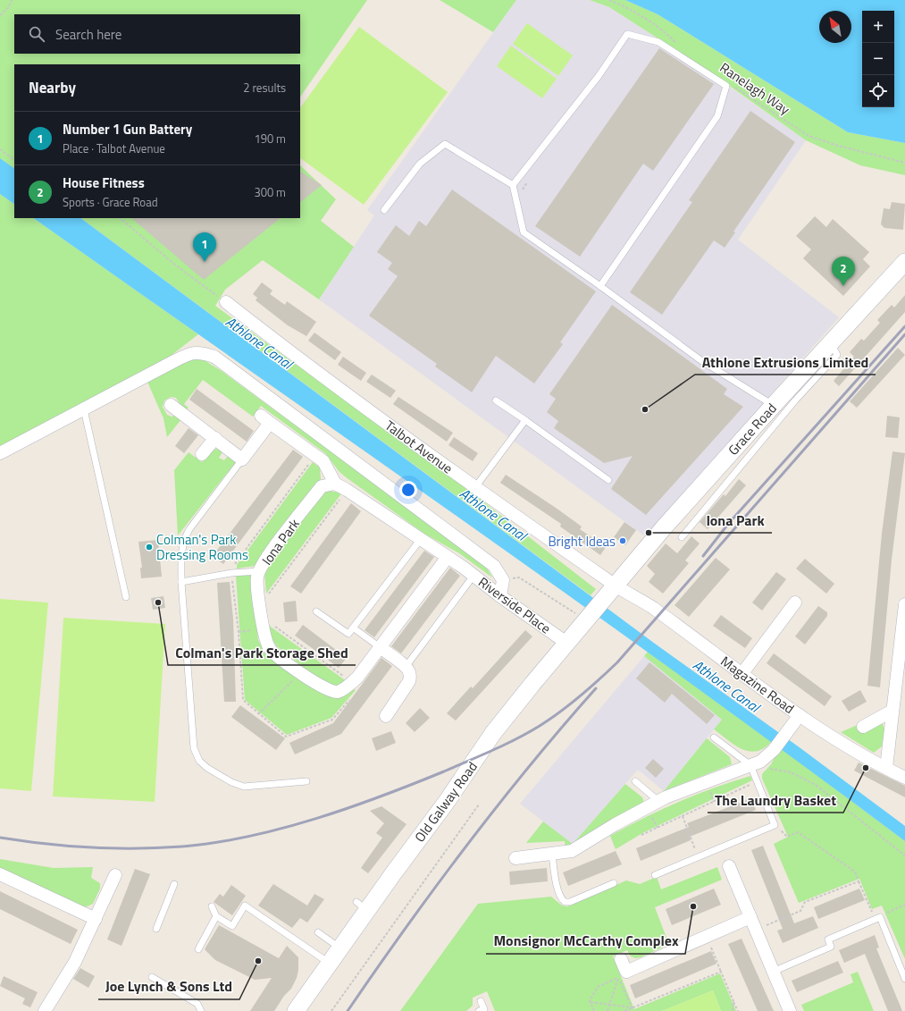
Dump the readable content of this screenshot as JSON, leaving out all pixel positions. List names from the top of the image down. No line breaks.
{"streets":{"main road":["Grace Road","Old Galway Road"],"street":["Talbot Avenue","Iona Park","Riverside Place","Magazine Road"],"path":["Ranelagh Way"]},"crossings":[["Grace Road","Talbot Avenue"],["Grace Road","Magazine Road"],["Grace Road","Old Galway Road"],["Talbot Avenue","Magazine Road"],["Riverside Place","Old Galway Road"]],"water":["Athlone Canal"],"places":["Athlone Extrusions Limited","Iona Park","Bright Ideas","Colman's Park Dressing Rooms","Colman's Park Storage Shed","The Laundry Basket","Monsignor McCarthy Complex","Joe Lynch & Sons Ltd"],"north":"top left","page":{"map_buttons":["+","−"],"search":"Search here","heading":["Nearby","2 results"],"list":[{"mark":"1","name":"Number 1 Gun Battery","note":"Place · Talbot Avenue","value":"190 m"},{"mark":"2","name":"House Fitness","note":"Sports · Grace Road","value":"300 m"}],"pins":["1","2"]}}
